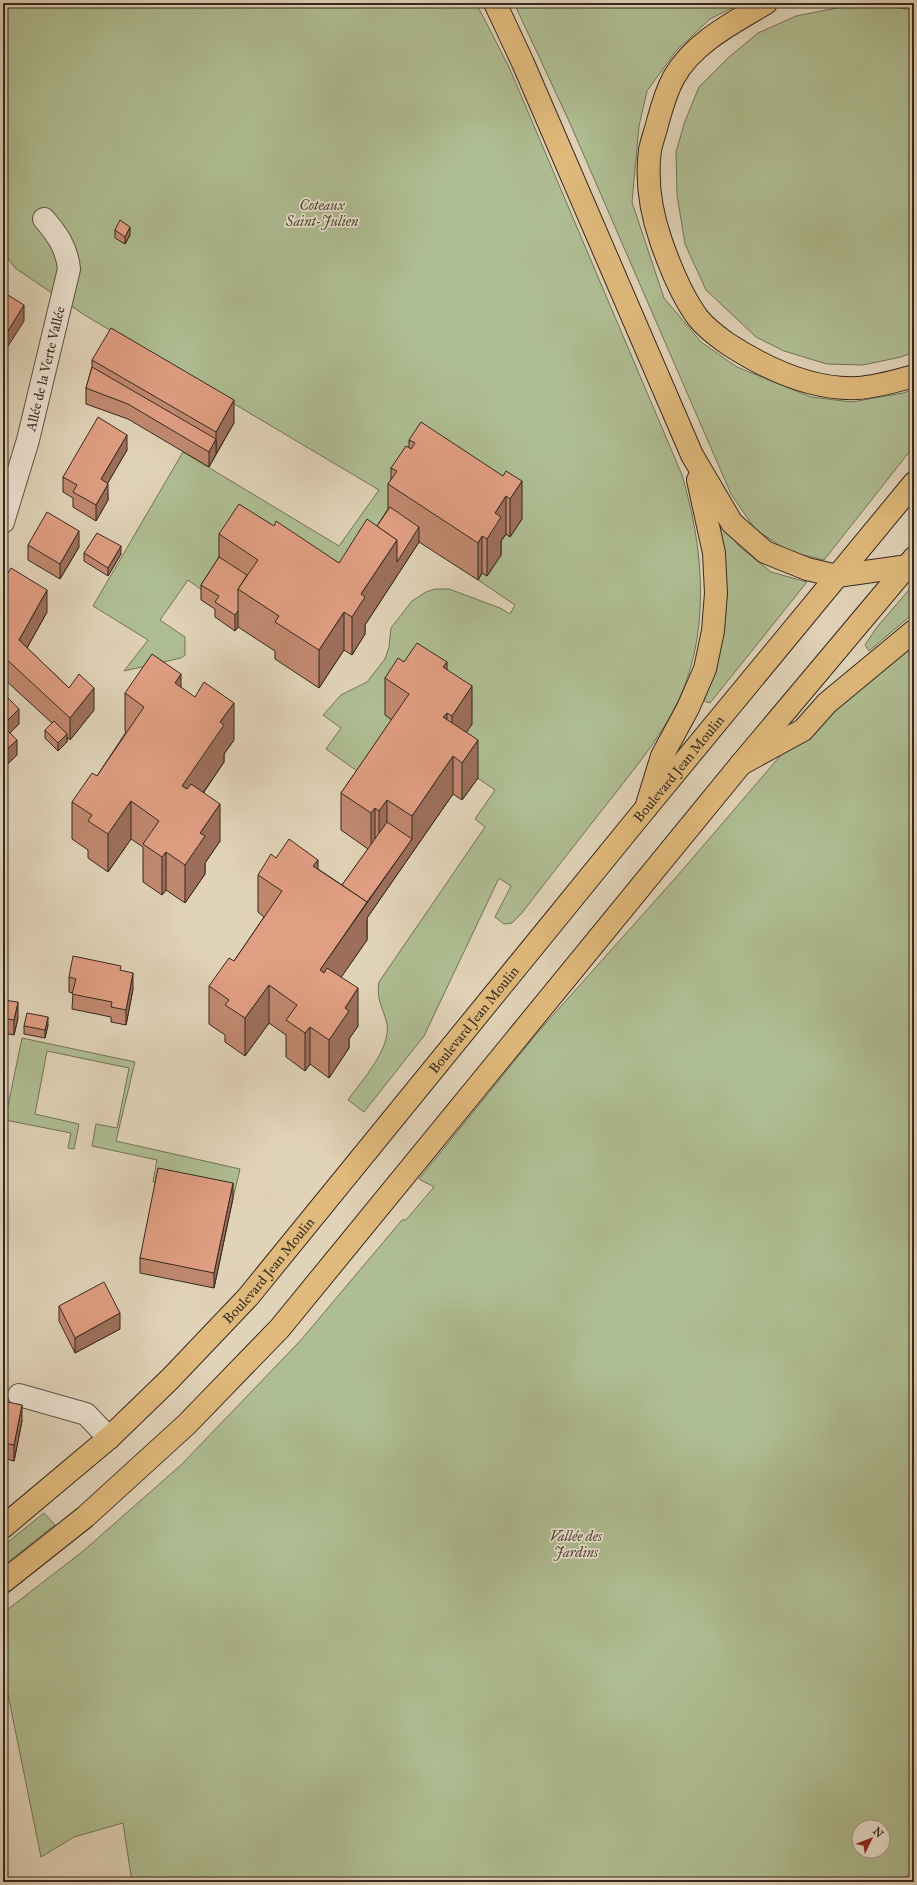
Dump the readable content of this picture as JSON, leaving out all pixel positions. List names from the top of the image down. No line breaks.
{"streets":{"main road":["Boulevard Jean Moulin"],"street":["Allée de la Verte Vallée"]},"parks":["Coteaux Saint-Julien","Vallée des Jardins"],"north":"top right"}
